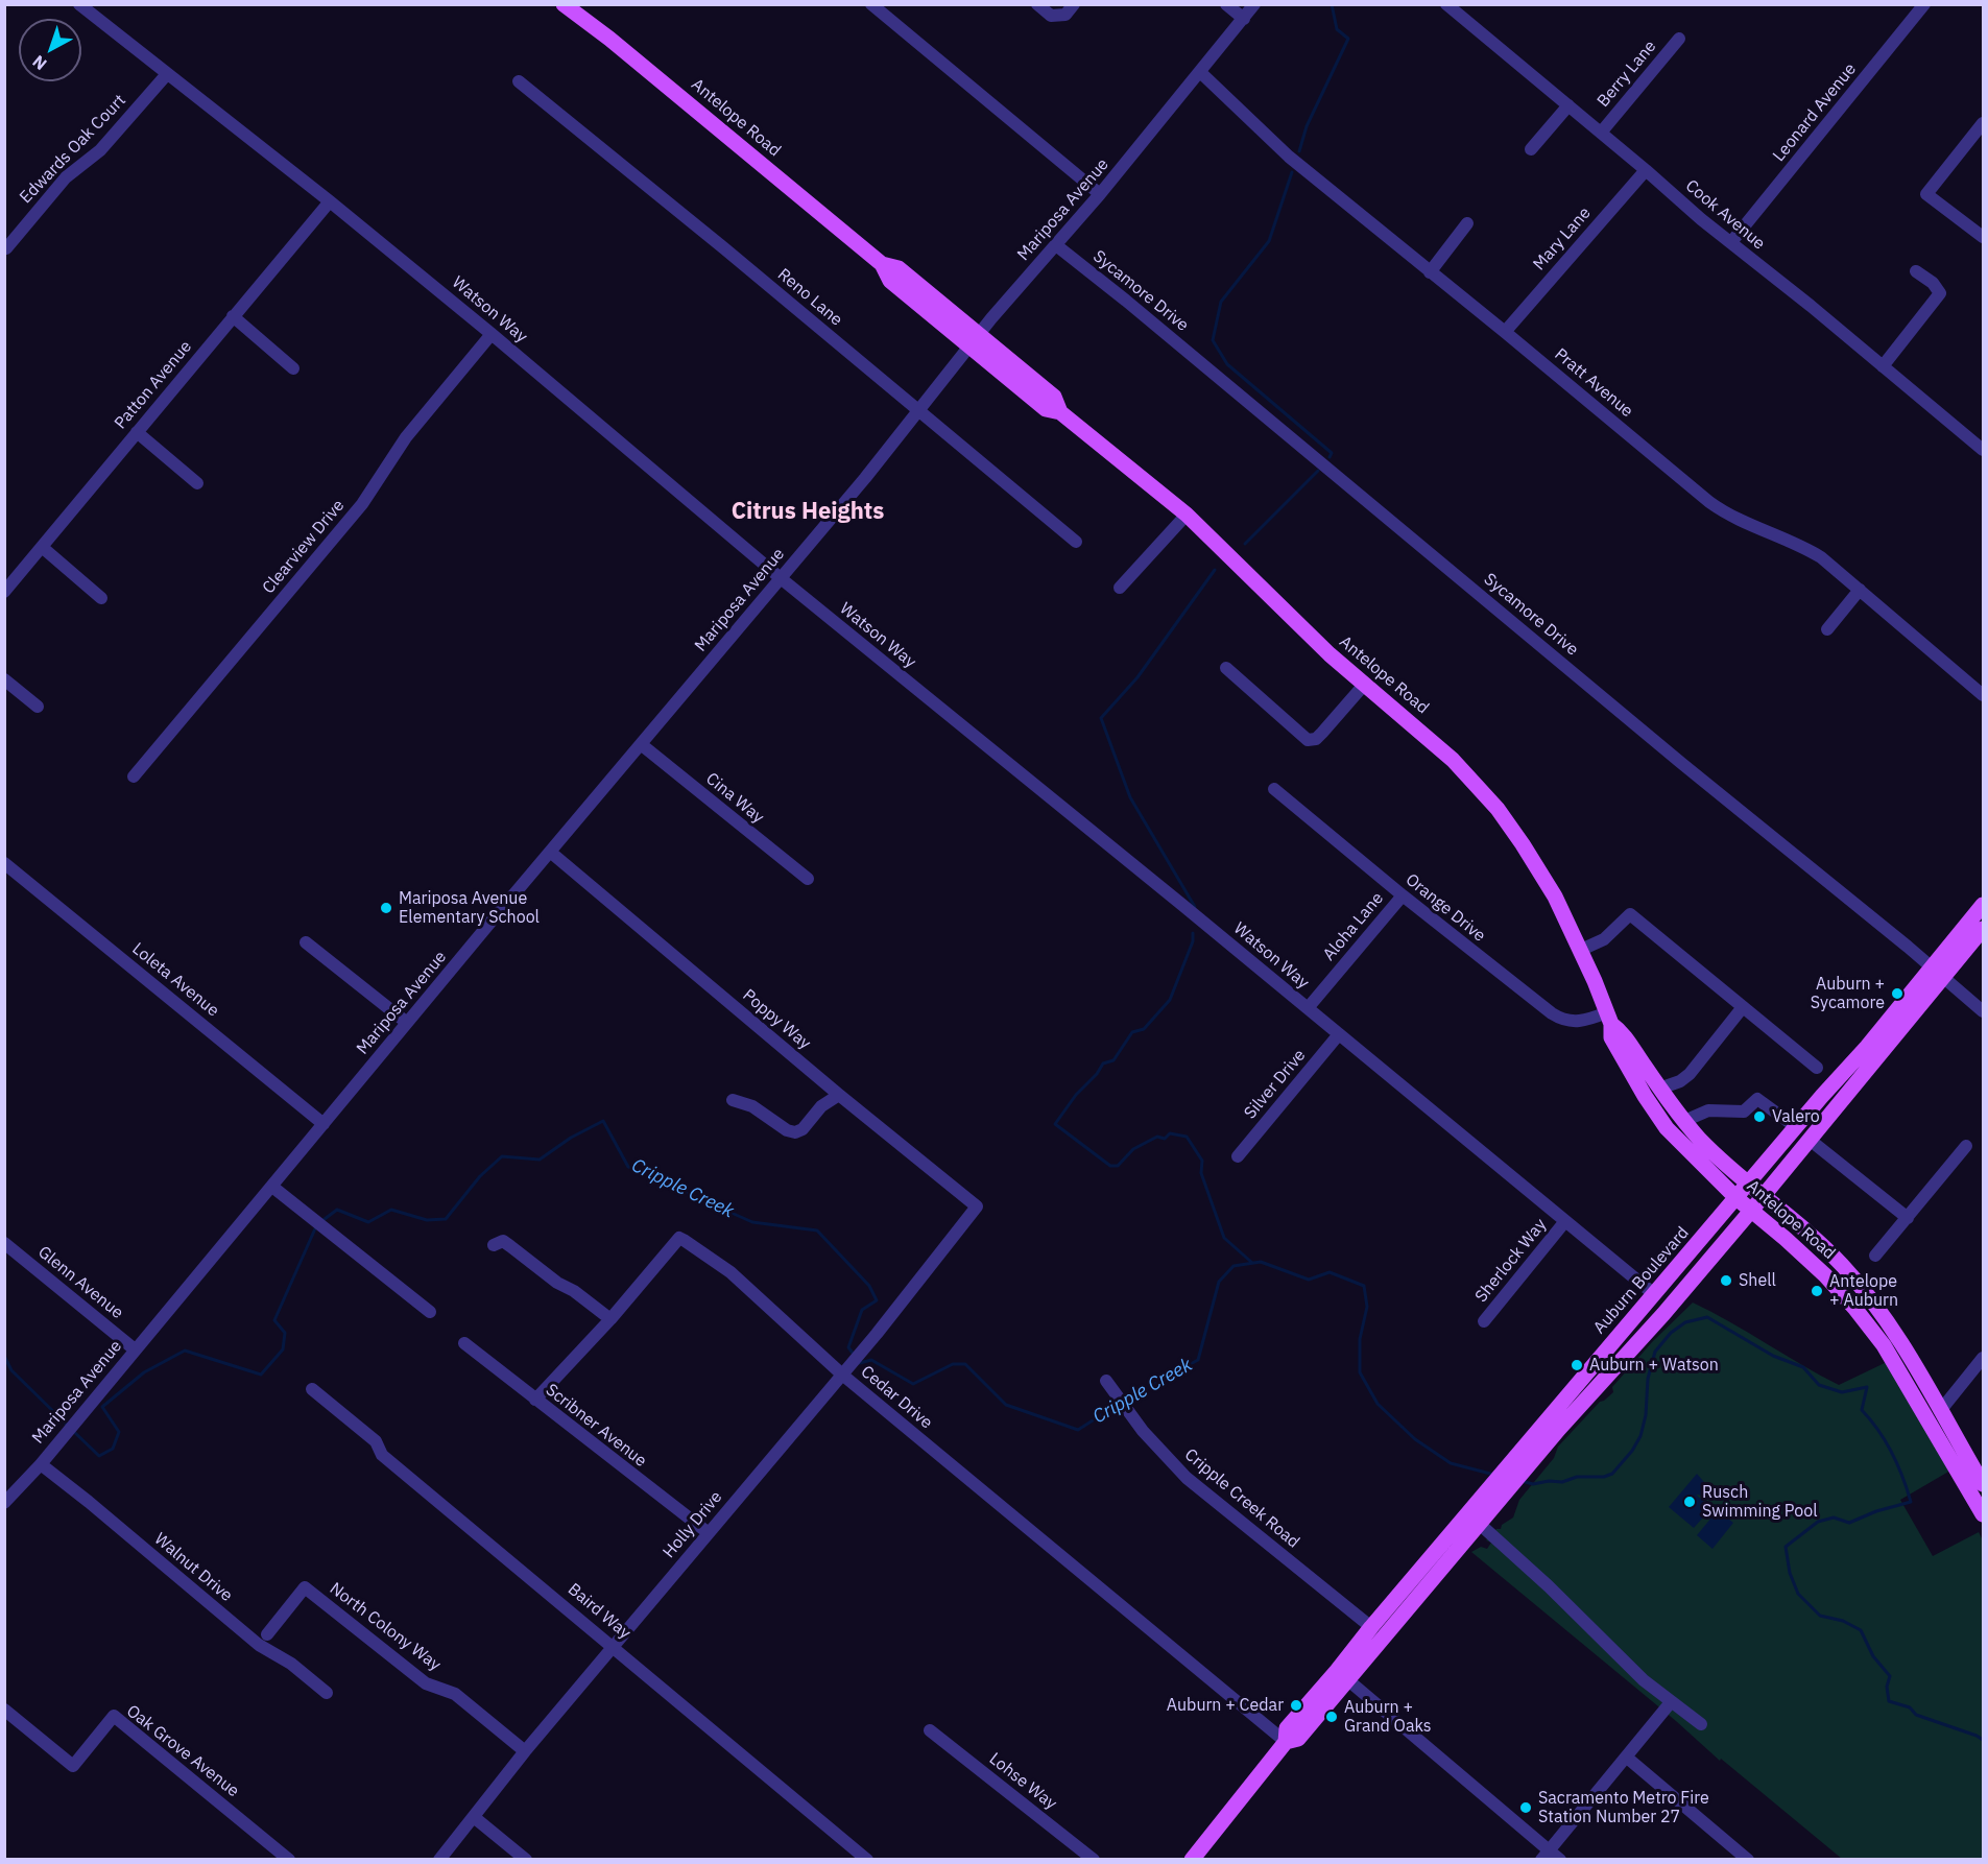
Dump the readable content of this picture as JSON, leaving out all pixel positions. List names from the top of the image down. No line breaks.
{"streets":{"main road":["Antelope Road","Auburn Boulevard"],"street":["Berry Lane","Leonard Avenue","Edwards Oak Court","Mariposa Avenue","Cook Avenue","Mary Lane","Sycamore Drive","Reno Lane","Watson Way","Pratt Avenue","Patton Avenue","Clearview Drive","Cina Way","Orange Drive","Aloha Lane","Loleta Avenue","Poppy Way","Silver Drive","Sherlock Way","Glenn Avenue","Cedar Drive","Scribner Avenue","Cripple Creek Road","Holly Drive","Walnut Drive","Baird Way","North Colony Way","Oak Grove Avenue","Lohse Way"]},"crossings":[["Berry Lane","Cook Avenue"],["Leonard Avenue","Cook Avenue"],["Antelope Road","Mariposa Avenue"],["Antelope Road","Orange Drive"],["Antelope Road","Auburn Boulevard"],["Edwards Oak Court","Watson Way"],["Mariposa Avenue","Sycamore Drive"],["Mariposa Avenue","Reno Lane"],["Mariposa Avenue","Watson Way"],["Mariposa Avenue","Pratt Avenue"],["Mariposa Avenue","Cina Way"],["Mariposa Avenue","Loleta Avenue"],["Mariposa Avenue","Poppy Way"],["Mariposa Avenue","Glenn Avenue"],["Mariposa Avenue","Walnut Drive"],["Cook Avenue","Mary Lane"],["Mary Lane","Pratt Avenue"],["Sycamore Drive","Auburn Boulevard"],["Watson Way","Patton Avenue"],["Watson Way","Clearview Drive"],["Watson Way","Aloha Lane"],["Watson Way","Silver Drive"],["Watson Way","Sherlock Way"],["Watson Way","Auburn Boulevard"],["Orange Drive","Aloha Lane"],["Poppy Way","Holly Drive"],["Auburn Boulevard","Cedar Drive"],["Auburn Boulevard","Cripple Creek Road"],["Cedar Drive","Holly Drive"],["Scribner Avenue","Holly Drive"],["Holly Drive","Baird Way"],["Holly Drive","North Colony Way"]],"districts":["Citrus Heights"],"water":["Cripple Creek"],"places":["Mariposa Avenue Elementary School","Auburn + Sycamore","Valero","Shell","Antelope + Auburn","Auburn + Watson","Rusch Swimming Pool","Auburn + Cedar","Auburn + Grand Oaks","Sacramento Metro Fire Station Number 27"],"north":"bottom left"}
